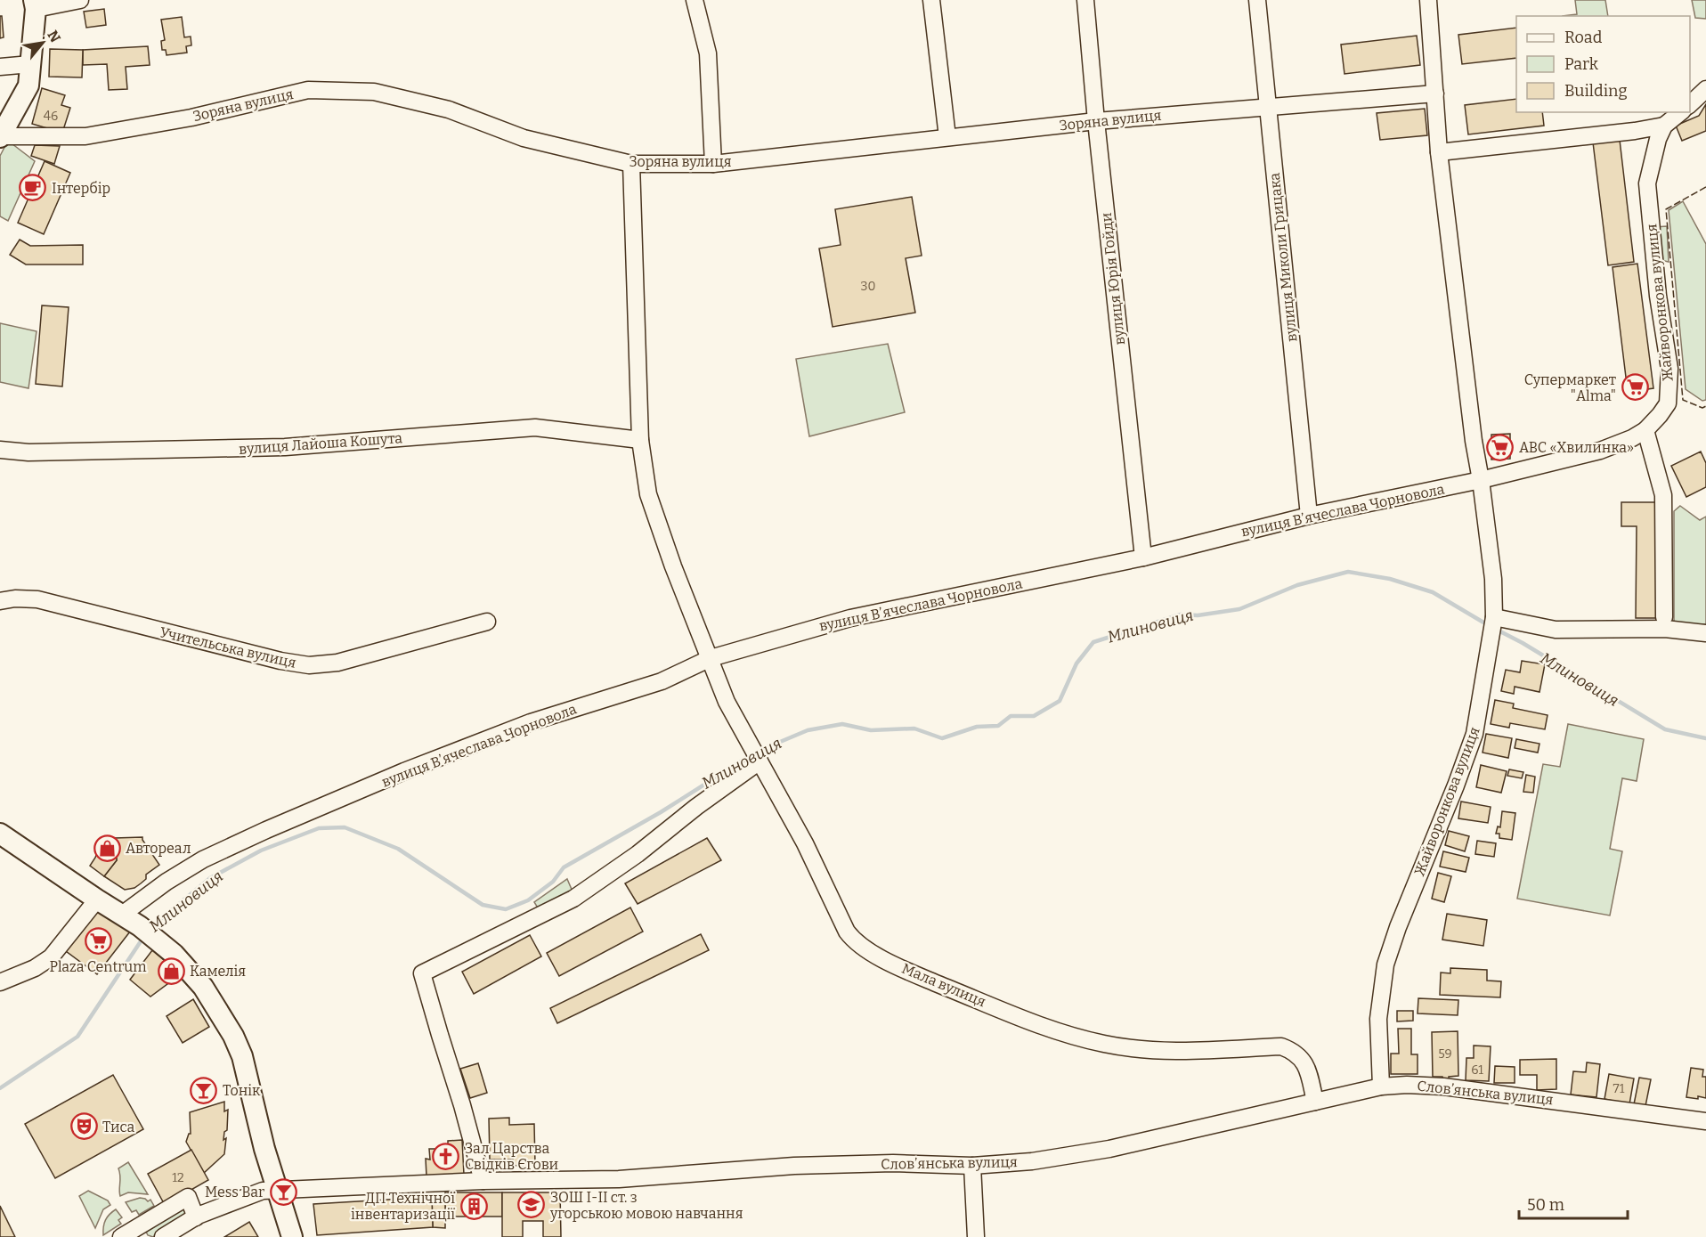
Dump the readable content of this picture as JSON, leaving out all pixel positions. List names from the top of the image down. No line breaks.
{"streets":{"street":["Зоряна вулиця","вулиця Миколи Грицака","вулиця Юрія Гойди","Жайворонкова вулиця","вулиця Лайоша Кошута","вулиця Вʼячеслава Чорновола","Учительська вулиця","Мала вулиця","Словʼянська вулиця"]},"crossings":[["Зоряна вулиця","вулиця Миколи Грицака"],["Зоряна вулиця","вулиця Юрія Гойди"],["Зоряна вулиця","Жайворонкова вулиця"],["Зоряна вулиця","Мала вулиця"],["вулиця Миколи Грицака","вулиця Вʼячеслава Чорновола"],["вулиця Юрія Гойди","вулиця Вʼячеслава Чорновола"],["Жайворонкова вулиця","вулиця Вʼячеслава Чорновола"],["Жайворонкова вулиця","Словʼянська вулиця"],["вулиця Лайоша Кошута","Мала вулиця"],["вулиця Вʼячеслава Чорновола","Мала вулиця"],["Мала вулиця","Словʼянська вулиця"]],"water":["Млиновиця"],"places":{"cafe":["Інтербір"],"supermarket":["Супермаркет \"Alma\"","АВС «Хвилинка»","Plaza Centrum"],"shop":["Автореал","Камелія"],"bar":["Тонік","Mess Bar"],"theatre":["Тиса"],"church":["Зал Царства Свідків Єгови"],"school or university":["ЗОШ І-ІІ ст. з угорською мовою навчання"],"building":["ДП Технічної інвентаризації"]},"house_numbers":["46","30","59","61","71","12"],"legend":["Road","Park","Building"],"scale_bar":"50 m","north":"top right"}
